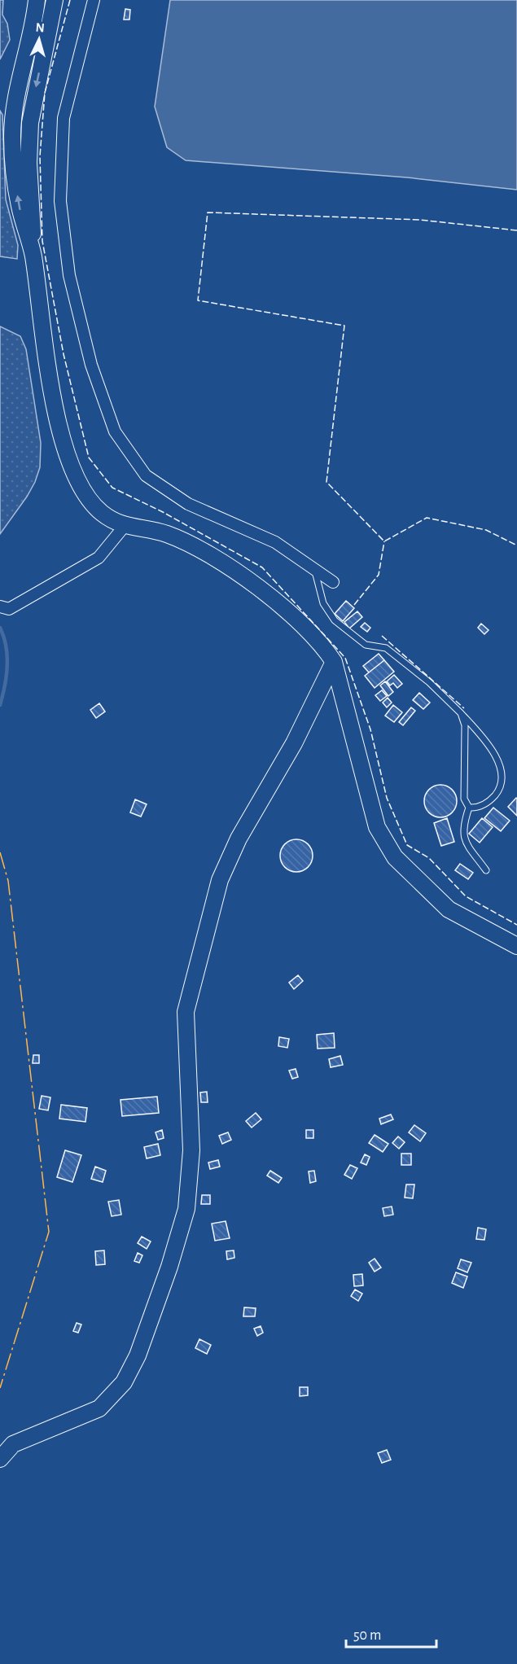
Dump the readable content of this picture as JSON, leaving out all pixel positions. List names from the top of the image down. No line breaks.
{"scale_bar":"50 m","north":"top"}
